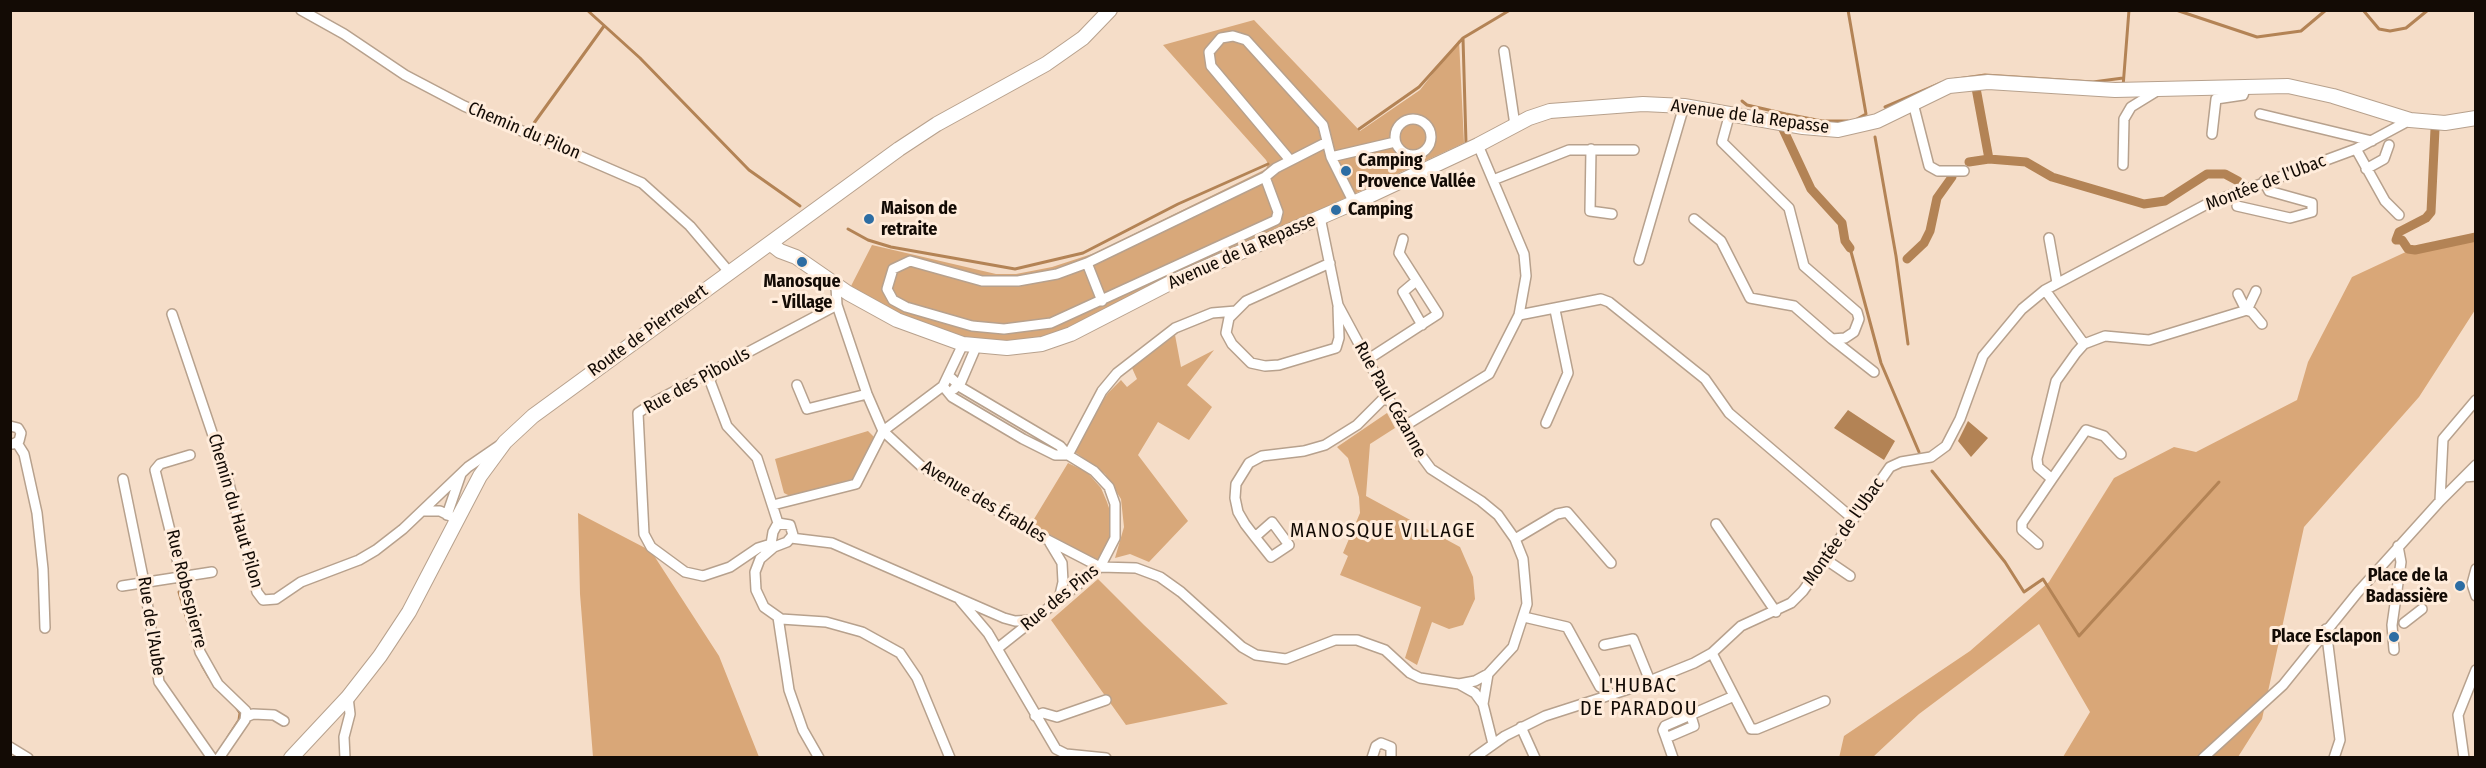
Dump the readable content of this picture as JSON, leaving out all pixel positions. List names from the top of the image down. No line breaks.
{"streets":{"street":["Avenue de la Repasse","Chemin du Pilon","Montée de l'Ubac","Route de Pierrevert","Rue des Pibouls","Rue Paul Cézanne","Avenue des Érables","Chemin du Haut Pilon","Rue Robespierre","Rue des Pins","Rue de l'Aube"]},"crossings":[["Avenue de la Repasse","Montée de l'Ubac"],["Avenue de la Repasse","Route de Pierrevert"],["Avenue de la Repasse","Rue Paul Cézanne"],["Avenue de la Repasse","Avenue des Érables"],["Chemin du Pilon","Route de Pierrevert"],["Route de Pierrevert","Chemin du Haut Pilon"],["Rue des Pibouls","Avenue des Érables"],["Avenue des Érables","Rue des Pins"]],"districts":["MANOSQUE VILLAGE","L'HUBAC DE PARADOU"],"places":["Camping Provence Vallée","Camping","Maison de retraite","Manosque - Village","Place de la Badassière","Place Esclapon"]}
